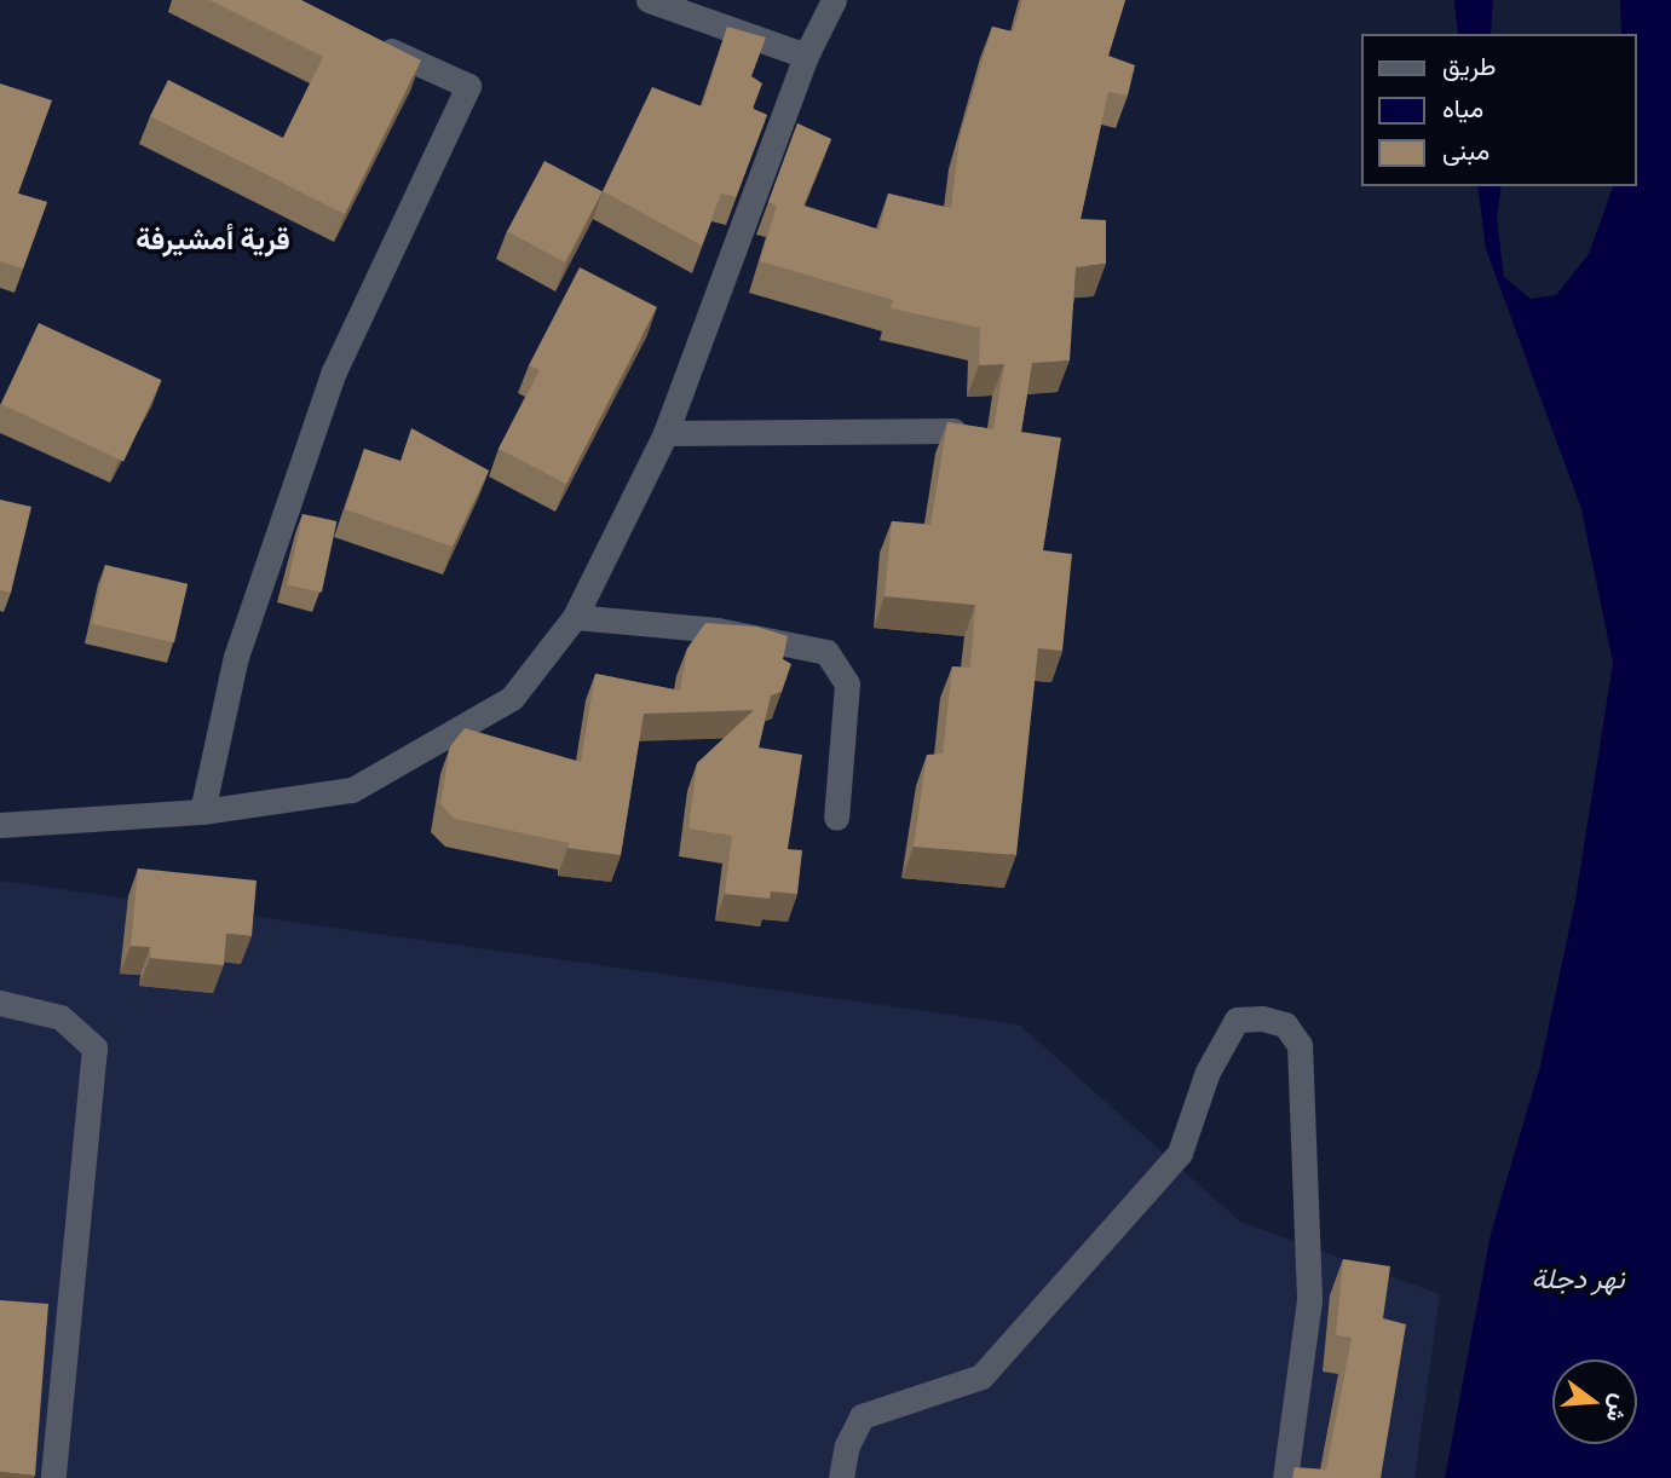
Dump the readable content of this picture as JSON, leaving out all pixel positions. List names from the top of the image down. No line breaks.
{"districts":["قرية أمشيرفة"],"water":["نهر دجلة"],"legend":["طريق","مياه","مبنى"],"north":"right"}
